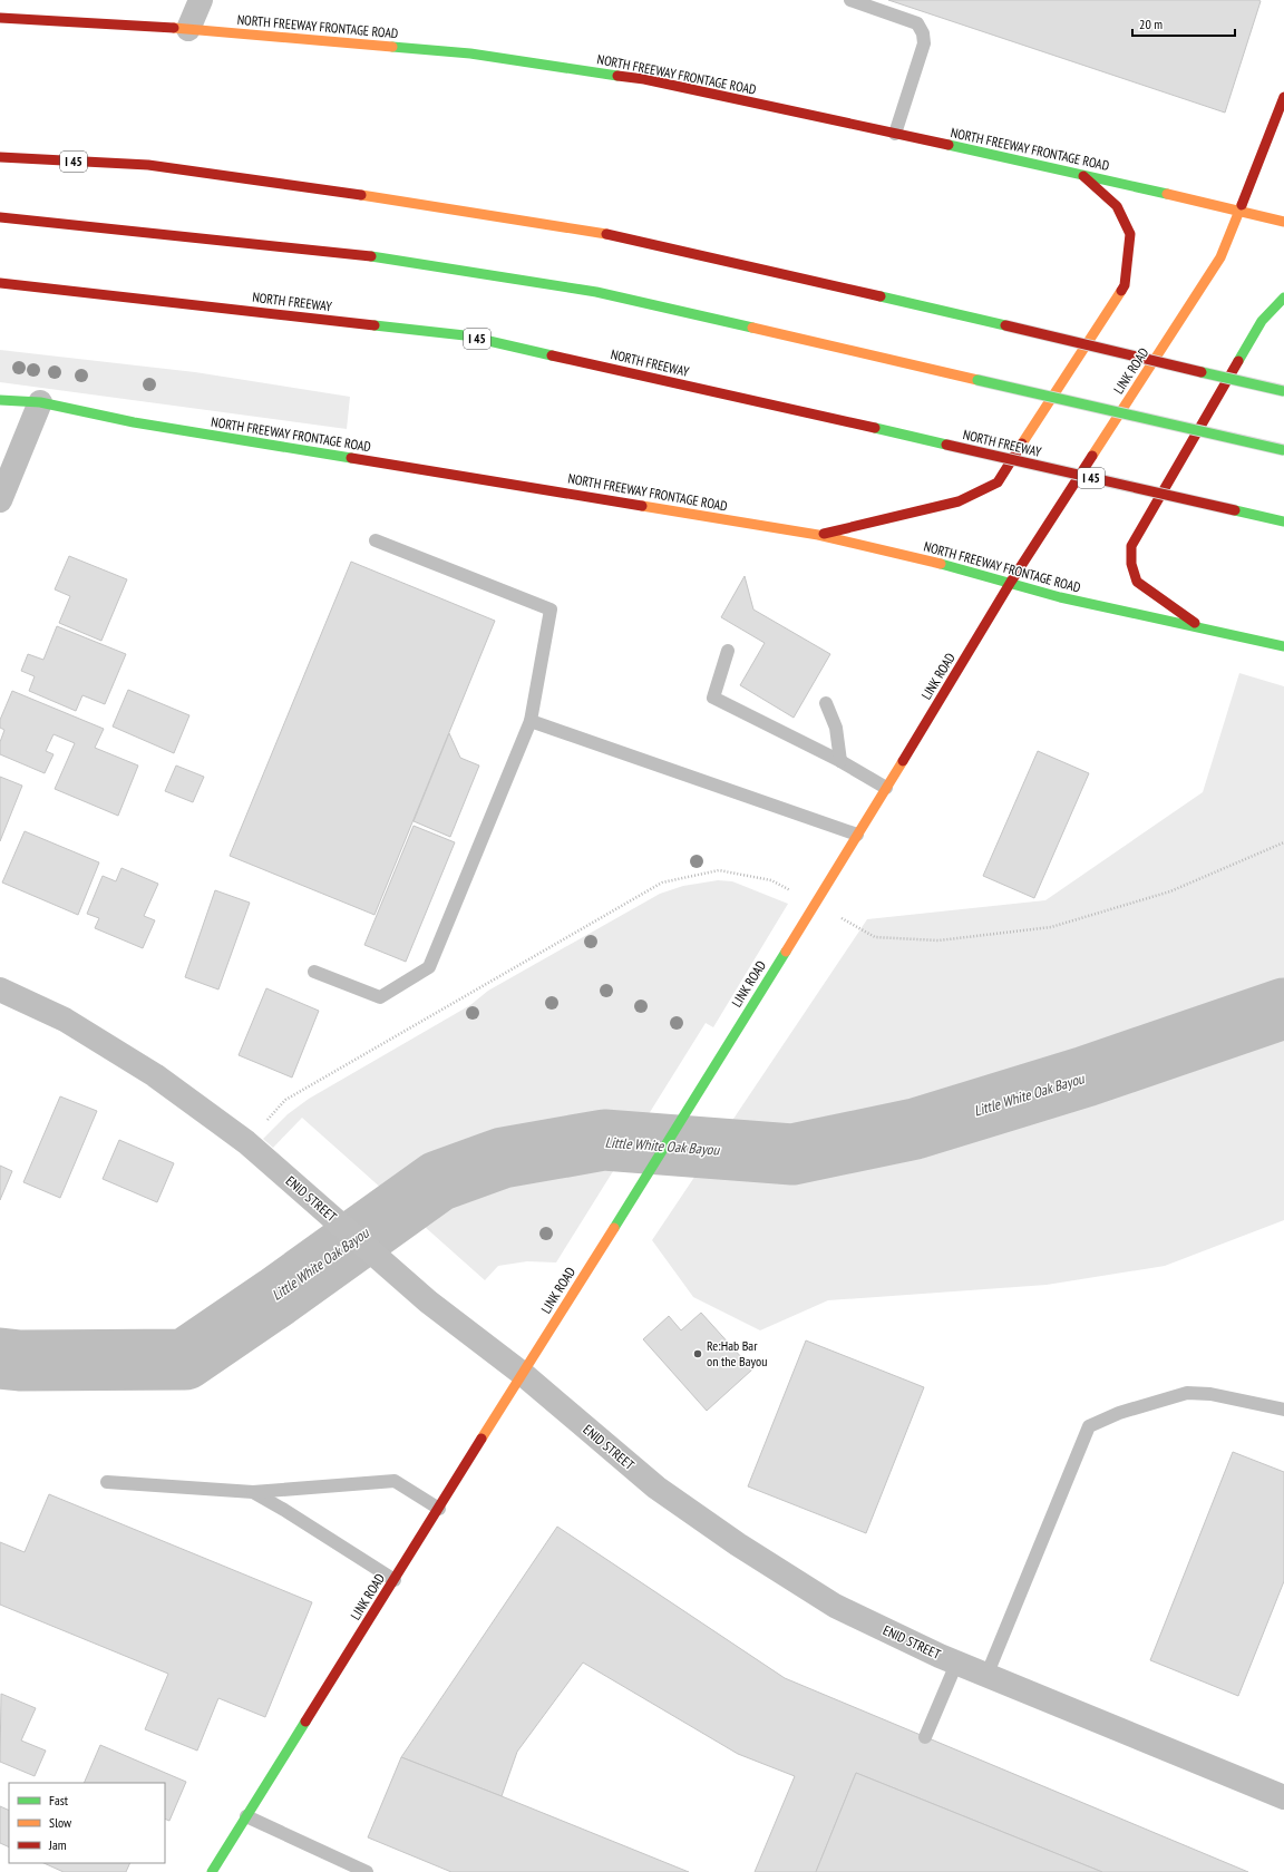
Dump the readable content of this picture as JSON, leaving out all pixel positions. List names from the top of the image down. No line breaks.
{"streets":{"main road":["NORTH FREEWAY FRONTAGE ROAD","I 45","NORTH FREEWAY","LINK ROAD"],"street":["ENID STREET"]},"crossings":[["NORTH FREEWAY FRONTAGE ROAD","LINK ROAD"],["LINK ROAD","ENID STREET"]],"water":["Little White Oak Bayou"],"places":["Re:Hab Bar on the Bayou"],"legend":["Fast","Slow","Jam"],"scale_bar":"20 m"}
